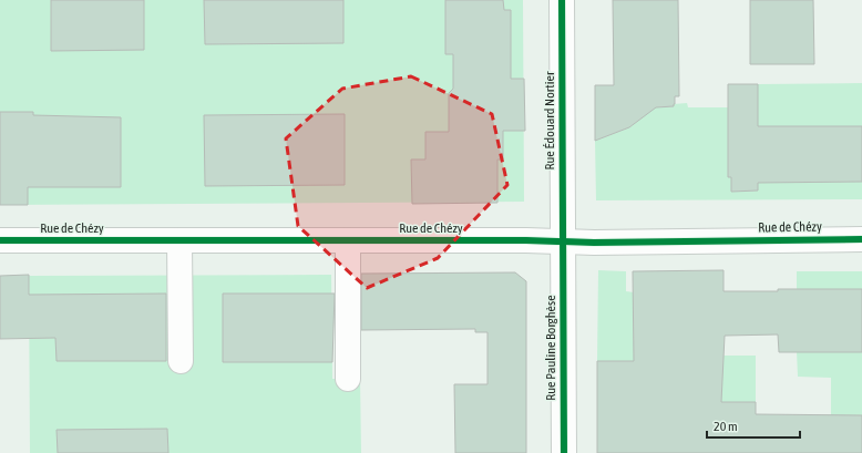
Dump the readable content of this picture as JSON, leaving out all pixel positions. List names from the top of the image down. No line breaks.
{"streets":{"street":["Rue Édouard Nortier","Rue de Chézy","Rue Pauline Borghèse"]},"crossings":[["Rue Édouard Nortier","Rue de Chézy"],["Rue Édouard Nortier","Rue Pauline Borghèse"],["Rue de Chézy","Rue Pauline Borghèse"]],"scale_bar":"20 m"}
